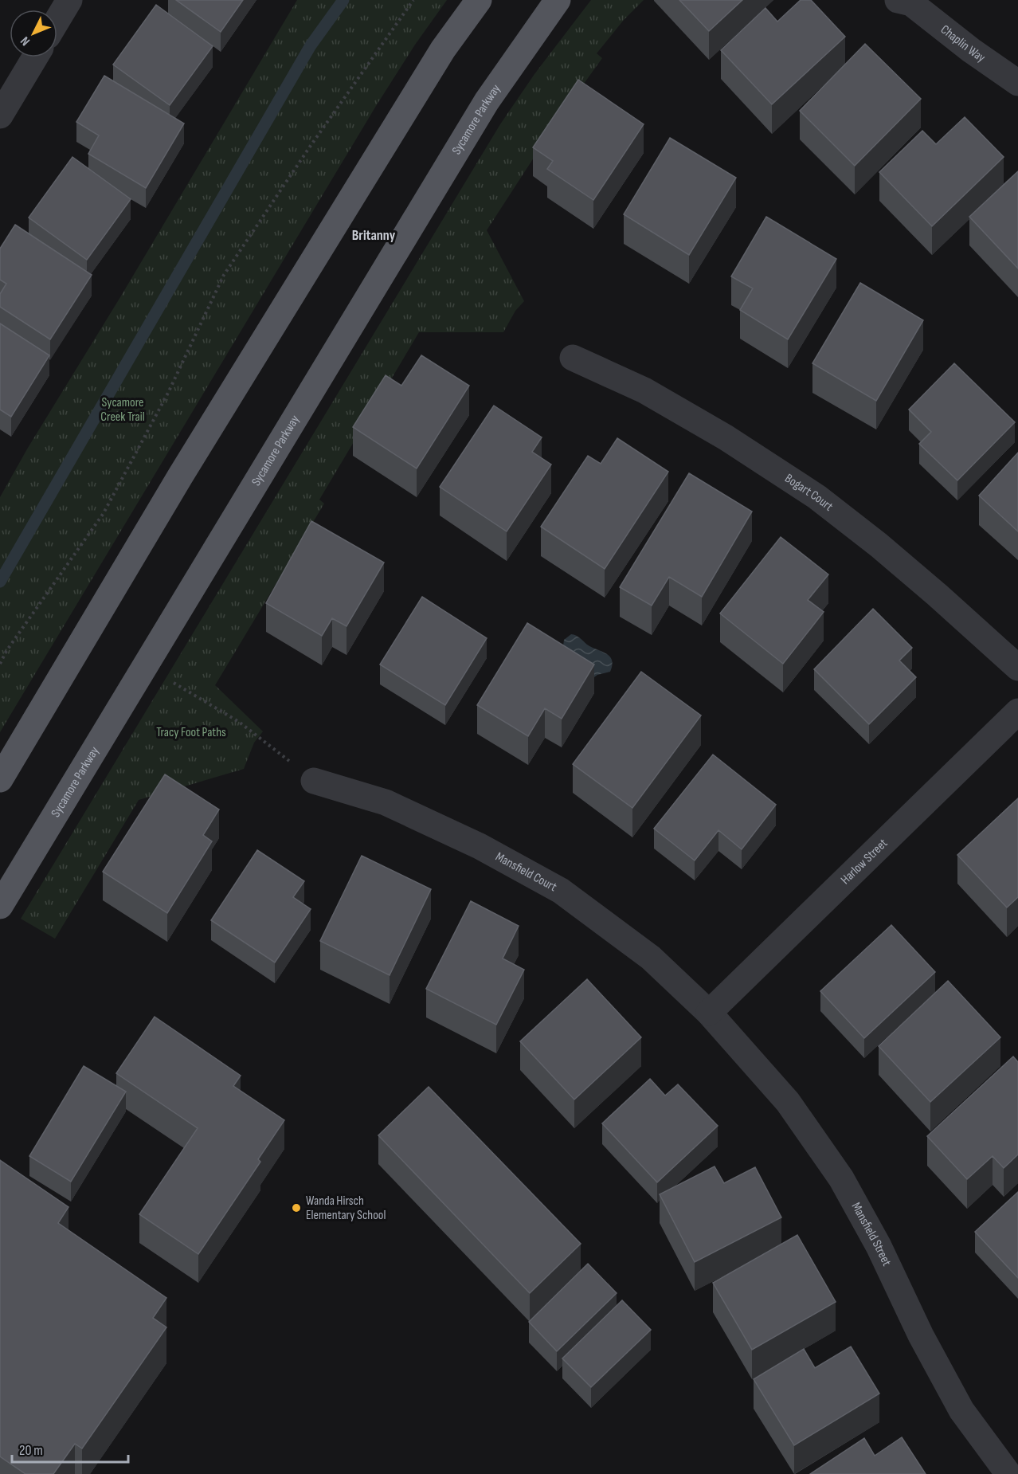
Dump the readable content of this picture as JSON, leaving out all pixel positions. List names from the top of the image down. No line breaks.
{"streets":{"main road":["Sycamore Parkway"],"street":["Chaplin Way","Bogart Court","Harlow Street","Mansfield Court","Mansfield Street"]},"crossings":[["Harlow Street","Mansfield Court"],["Harlow Street","Mansfield Street"],["Mansfield Court","Mansfield Street"]],"districts":["Britanny"],"parks":["Sycamore Creek Trail","Tracy Foot Paths"],"places":["Wanda Hirsch Elementary School"],"scale_bar":"20 m","north":"bottom left"}
